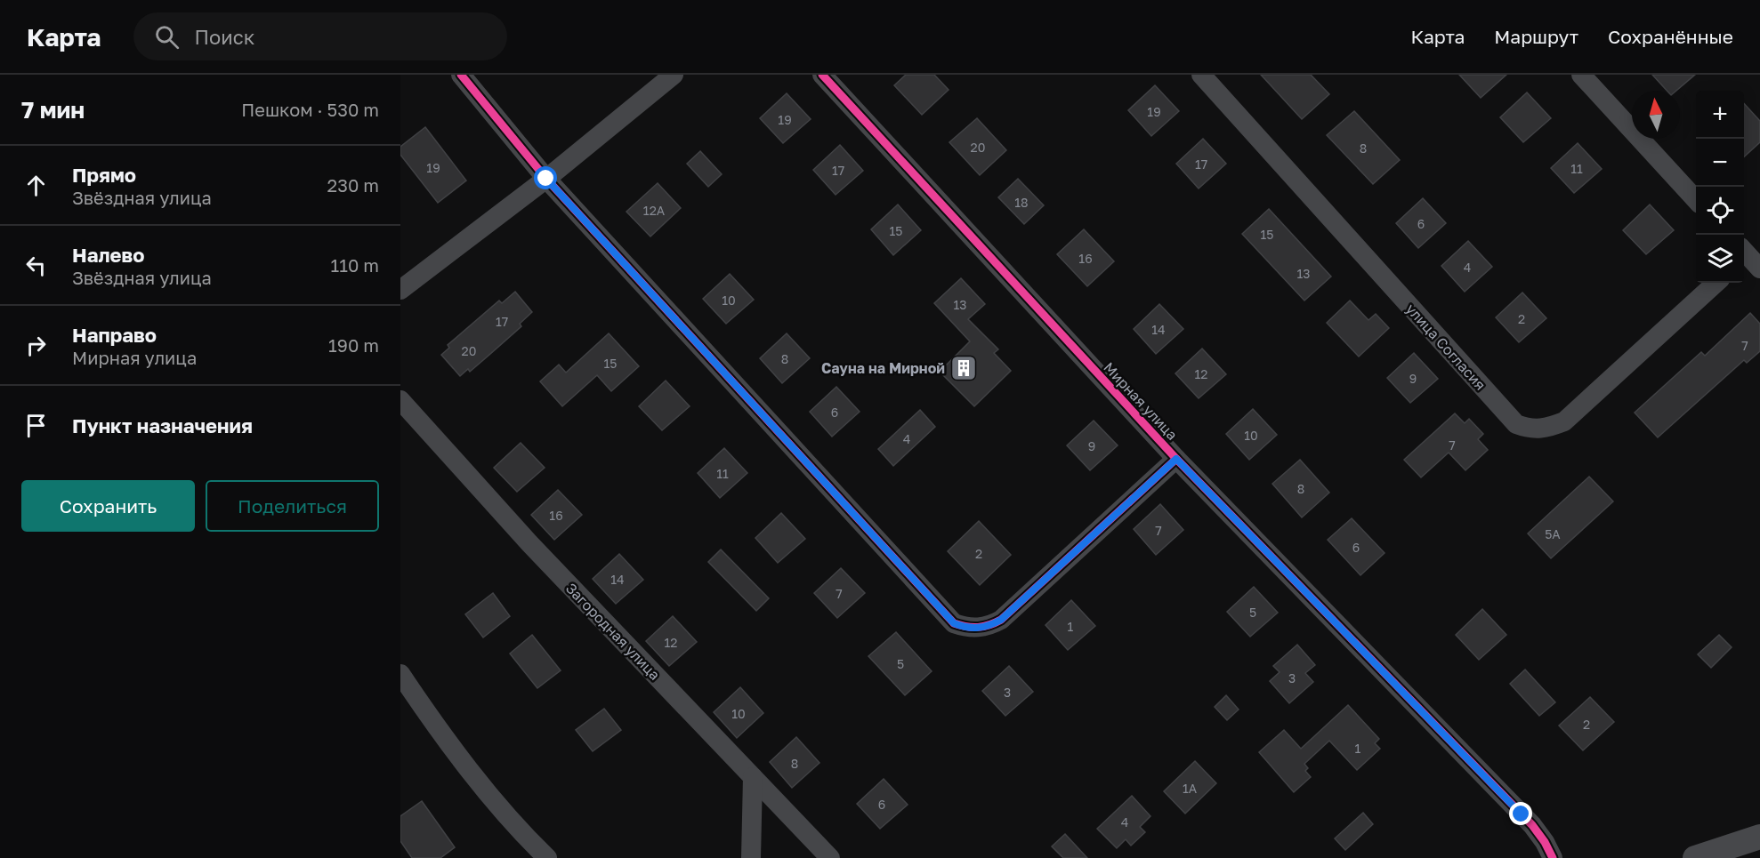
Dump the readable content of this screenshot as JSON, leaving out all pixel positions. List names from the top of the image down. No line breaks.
{"streets":{"street":["улица Согласия","Мирная улица","Загородная улица"]},"places":{"building":["Сауна на Мирной"]},"house_numbers":["19","19","20","8","17","19","11","17","18","12А","6","15","15","16","4","13","10","13","2","17","14","7","20","8","15","12","9","6","10","4","7","9","11","8","16","7","5А","6","2","14","7","5","1","12","5","3","3","10","2","1","8","1А","6","4"],"north":"top","page":{"header":"Карта","search":"Поиск","nav":["Карта","Маршрут","Сохранённые"],"heading":["7 мин","Пешком · 530 m"],"map_buttons":["+","−"],"list":[["Прямо","Звёздная улица","230 m"],["Налево","Звёздная улица","110 m"],["Направо","Мирная улица","190 m"],"Пункт назначения"],"buttons":["Сохранить","Поделиться"]}}
